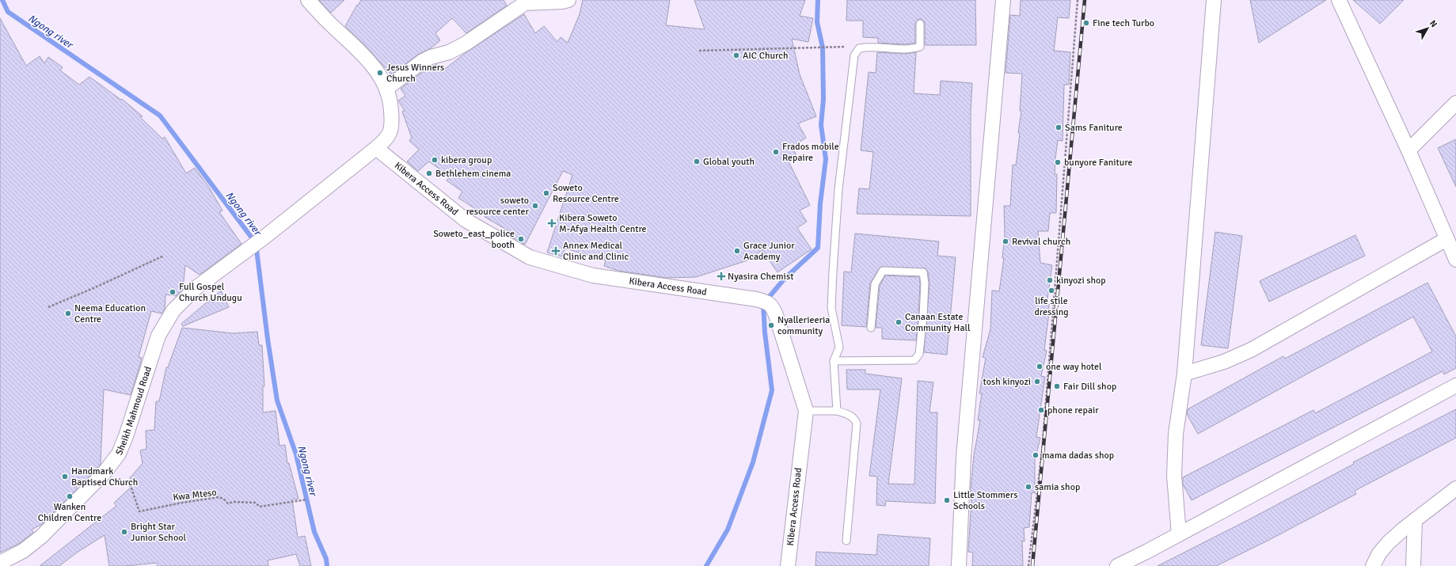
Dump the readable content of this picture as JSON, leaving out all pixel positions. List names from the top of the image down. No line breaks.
{"streets":{"street":["Kibera Access Road","Sheikh Mahmoud Road"],"path":["Kwa Mteso"]},"crossings":[["Kibera Access Road","Sheikh Mahmoud Road"],["Sheikh Mahmoud Road","Kwa Mteso"]],"water":["Ngong river"],"places":{"other":["Fine tech Turbo","AIC Church","Jesus Winners Church","Sams Faniture","Frados mobile Repaire","kibera group","Global youth","bunyore Faniture","Bethlehem cinema","Soweto Resource Centre","soweto resource center","Soweto_east_police booth","Revival church","Grace Junior Academy","kinyozi shop","life stile dressing","Full Gospel Church Undugu","Neema Education Centre","Canaan Estate Community Hall","Nyallerieeria community","one way hotel","tosh kinyozi","Fair Dill shop","phone repair","mama dadas shop","Handmark Baptised Church","samia shop","Wanken Children Centre","Little Stommers Schools","Bright Star Junior School"],"health":["Kibera Soweto M-Afya Health Centre","Annex Medical Clinic and Clinic","Nyasira Chemist"]},"north":"top right"}
